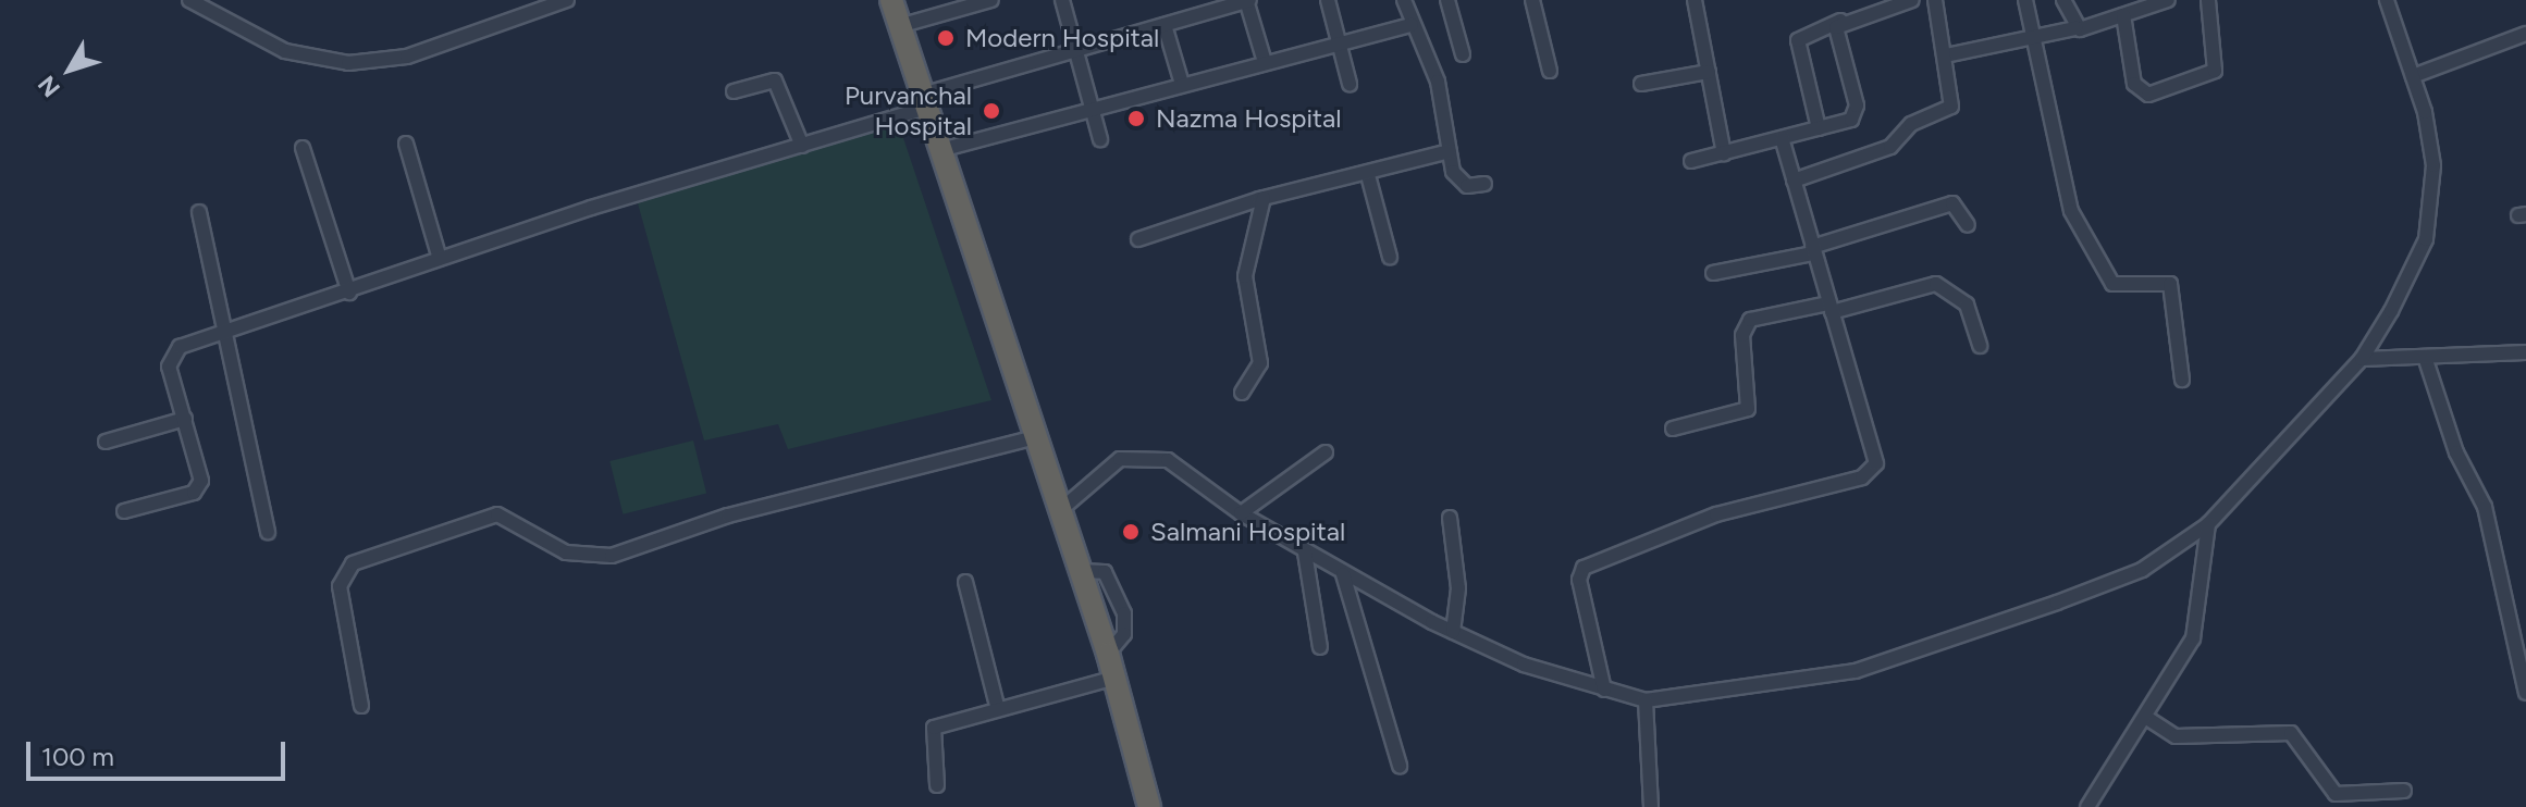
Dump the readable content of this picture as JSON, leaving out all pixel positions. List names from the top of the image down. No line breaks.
{"places":["Modern Hospital","Purvanchal Hospital","Nazma Hospital","Salmani Hospital"],"scale_bar":"100 m","north":"bottom left"}
